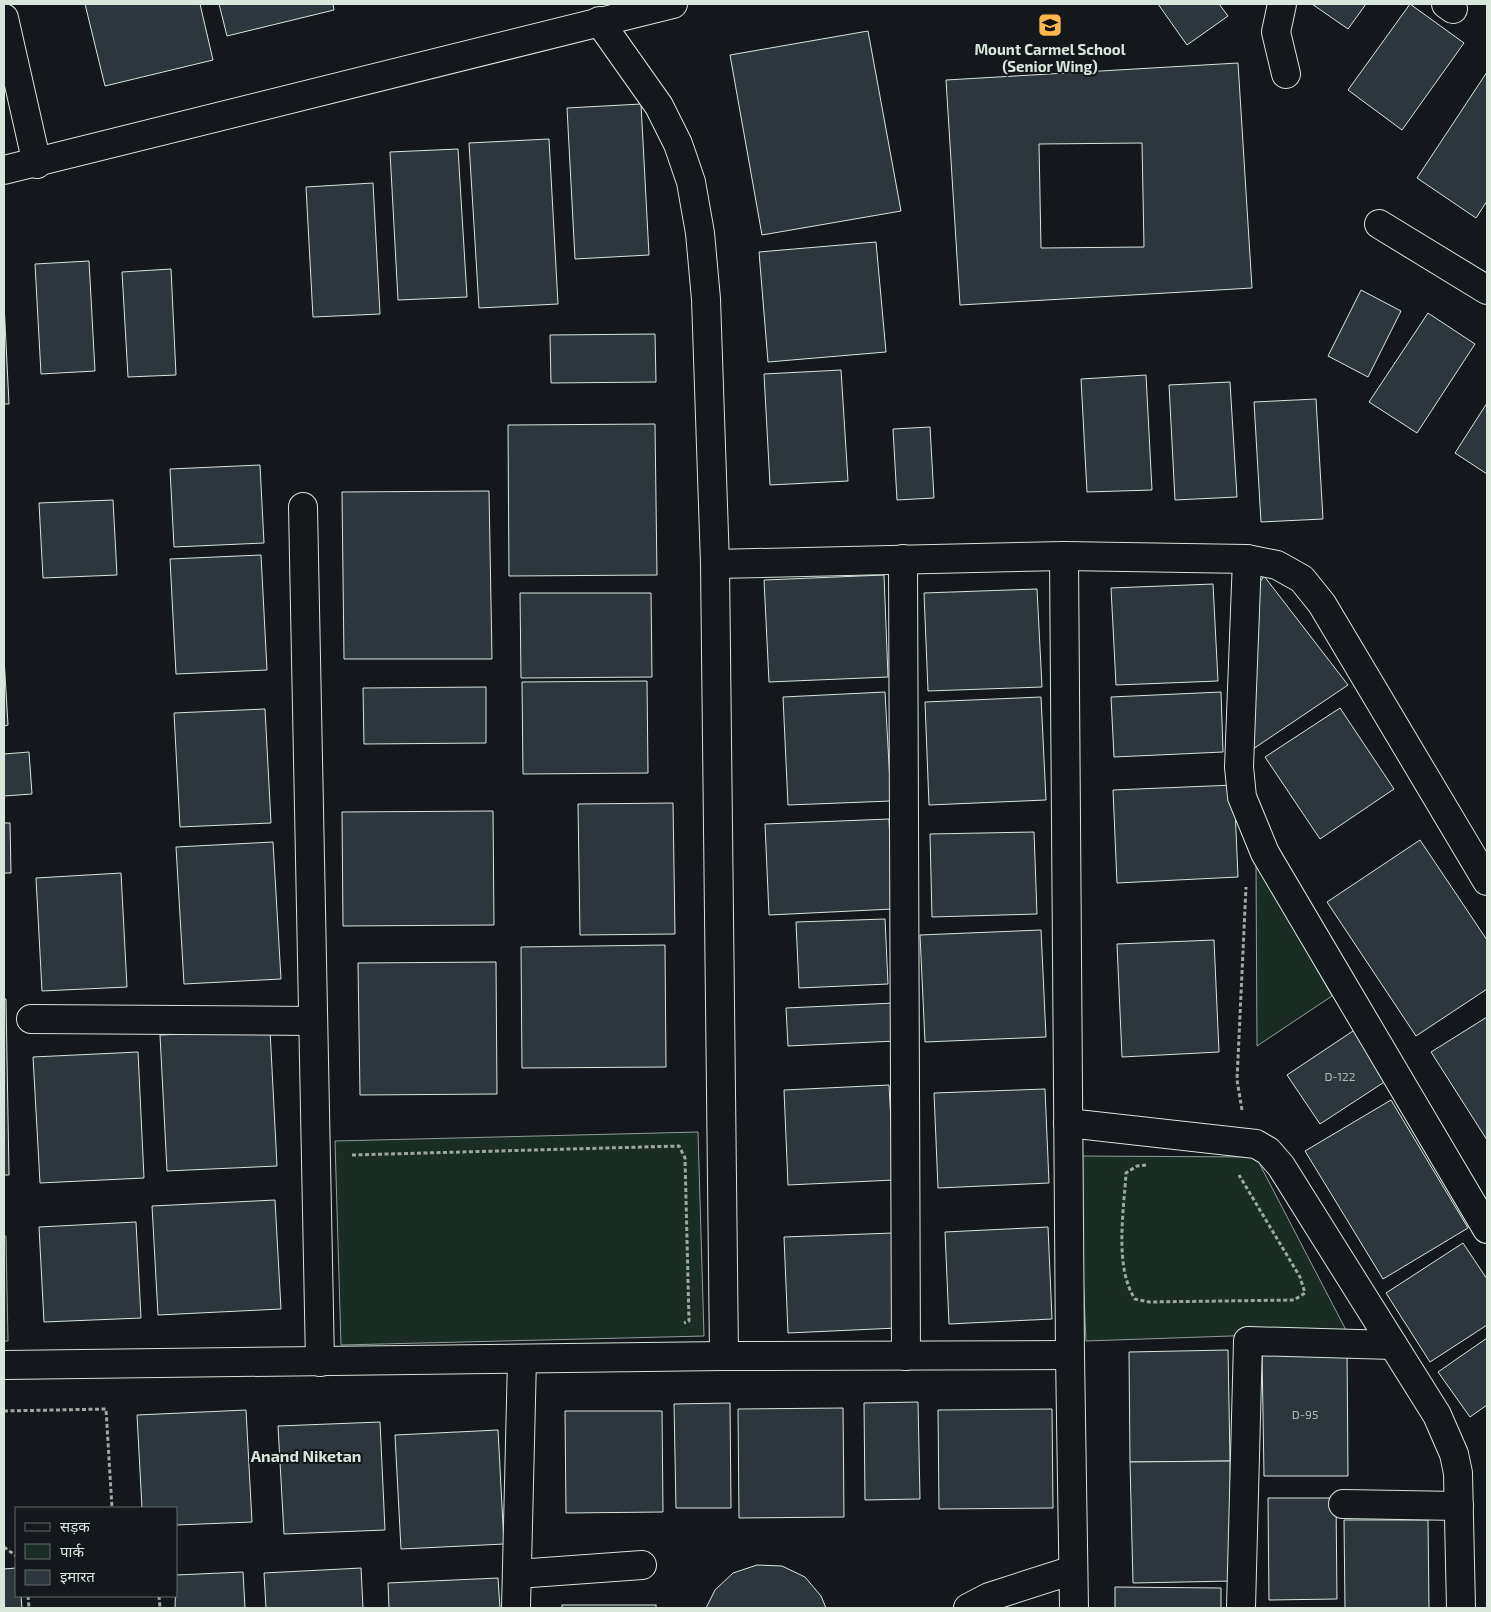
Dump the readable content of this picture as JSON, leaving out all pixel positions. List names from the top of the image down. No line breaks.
{"districts":["Anand Niketan"],"places":{"school or university":["Mount Carmel School (Senior Wing)"]},"house_numbers":["D-122","D-95"],"legend":["सड़क","पार्क","इमारत"]}
